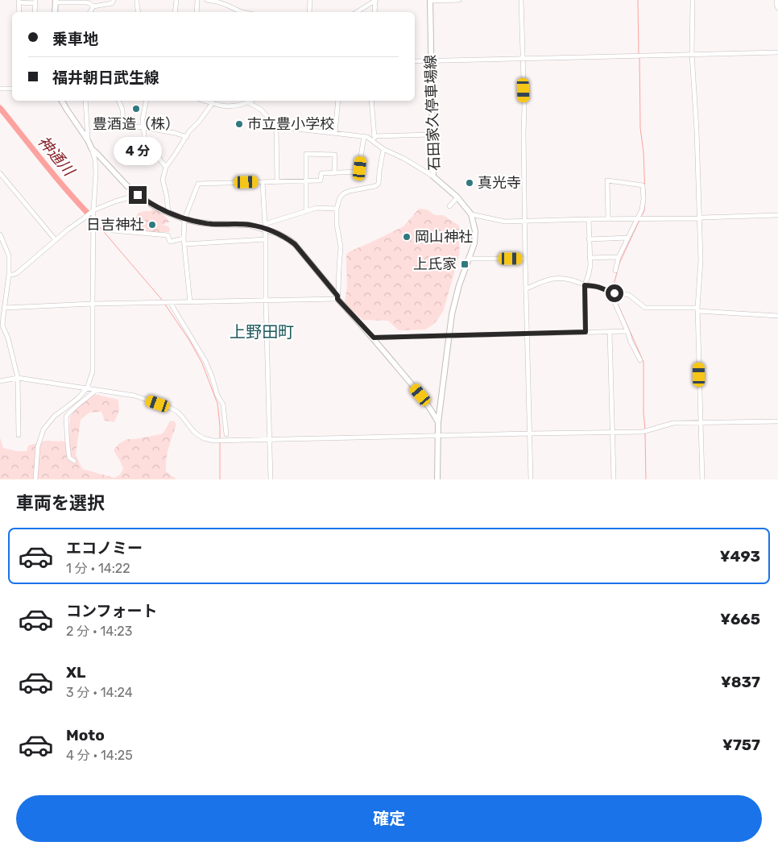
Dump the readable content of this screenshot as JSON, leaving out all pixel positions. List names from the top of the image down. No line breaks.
{"streets":{"main road":["石田家久停車場線"]},"districts":["上野田町"],"water":["神通川"],"places":{"other":["豊酒造（株）","市立豊小学校","真光寺","日吉神社","岡山神社"],"transit":["上氏家"]},"page":{"banner":["乗車地","福井朝日武生線"],"bubble":"4 分","heading":"車両を選択","list":[{"name":"エコノミー","note":"1 分 · 14:22","value":"¥493"},{"name":"コンフォート","note":"2 分 · 14:23","value":"¥665"},{"name":"XL","note":"3 分 · 14:24","value":"¥837"},{"name":"Moto","note":"4 分 · 14:25","value":"¥757"}],"buttons":"確定"}}
